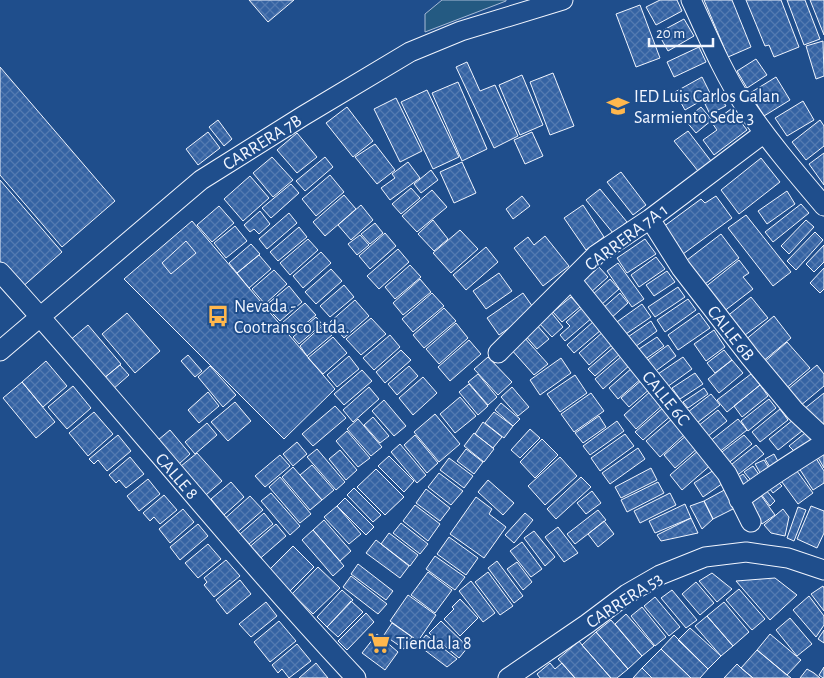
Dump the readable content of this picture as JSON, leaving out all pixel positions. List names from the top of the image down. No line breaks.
{"streets":{"street":["CARRERA 7B","CARRERA 7A 1","CALLE 6B","CALLE 6C","CALLE 8","CARRERA 53"]},"crossings":[["CARRERA 7B","CALLE 8"],["CARRERA 7A 1","CALLE 6B"],["CARRERA 7A 1","CALLE 6C"]],"places":{"school or university":["IED Luis Carlos Galan Sarmiento Sede 3"],"bus stop":["Nevada - Cootransco Ltda."],"supermarket":["Tienda la 8"]},"scale_bar":"20 m"}
